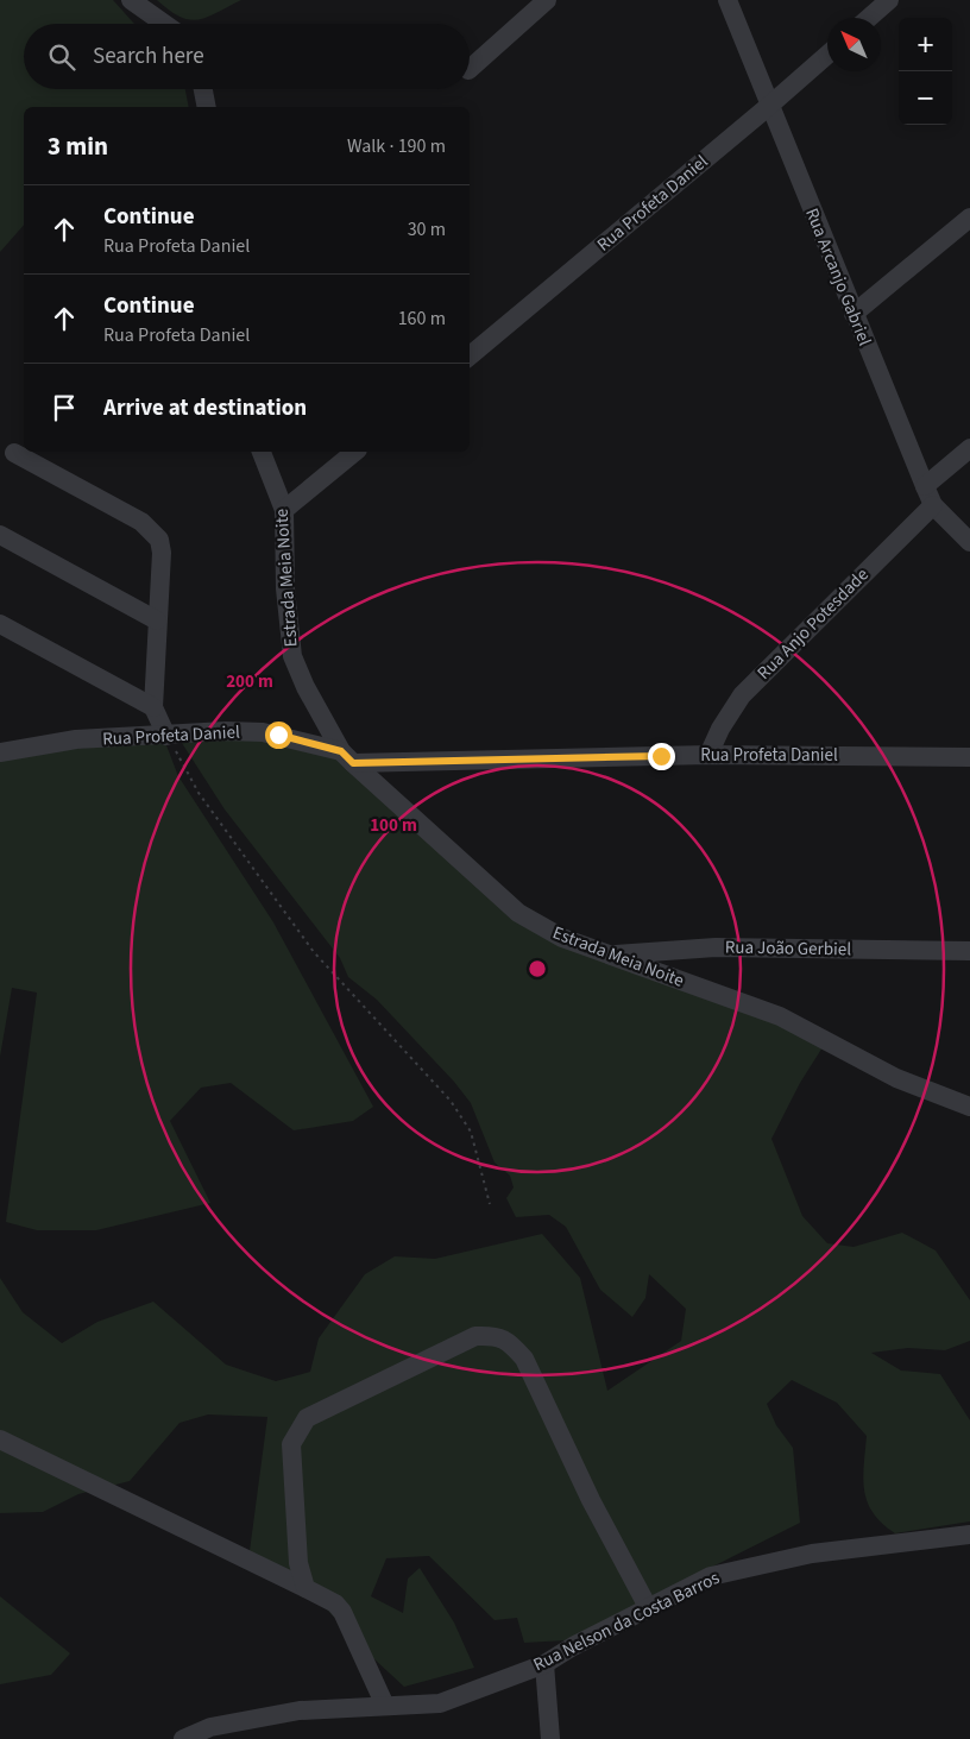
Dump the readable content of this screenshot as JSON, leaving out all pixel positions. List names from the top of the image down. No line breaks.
{"streets":{"street":["Rua Profeta Daniel","Rua Arcanjo Gabriel","Estrada Meia Noite","Rua Anjo Potesdade","Rua João Gerbiel","Rua Nelson da Costa Barros"]},"crossings":[["Rua Profeta Daniel","Rua Arcanjo Gabriel"],["Rua Profeta Daniel","Estrada Meia Noite"],["Rua Profeta Daniel","Rua Anjo Potesdade"],["Rua Arcanjo Gabriel","Rua Anjo Potesdade"],["Estrada Meia Noite","Rua João Gerbiel"]],"north":"top left","page":{"map_buttons":["+","−"],"search":"Search here","heading":["3 min","Walk · 190 m"],"list":[["Continue","Rua Profeta Daniel","30 m"],["Continue","Rua Profeta Daniel","160 m"],"Arrive at destination"]},"rings":["200 m","100 m"]}
